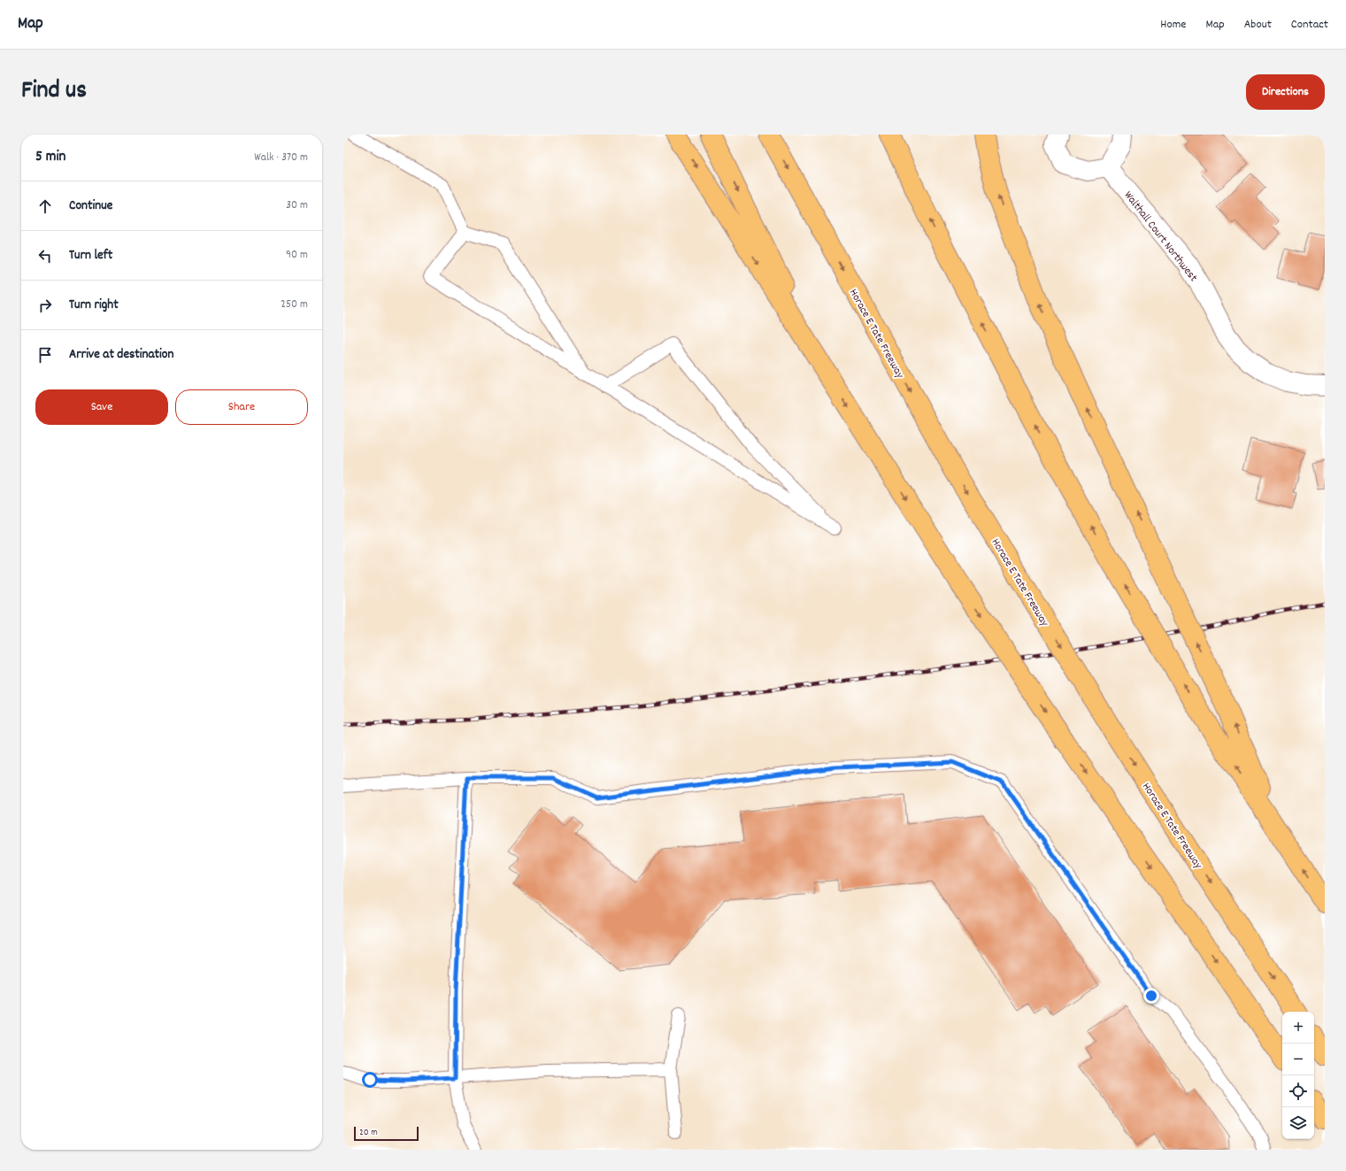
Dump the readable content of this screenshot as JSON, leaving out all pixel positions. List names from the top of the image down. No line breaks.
{"streets":{"highway":["Horace E Tate Freeway"],"street":["Walthall Court Northwest"]},"scale_bar":"20 m","page":{"header":"Map","nav":["Home","Map","About","Contact"],"title":"Find us","buttons":["Directions",["Save","Share"]],"heading":["5 min","Walk · 370 m"],"list":[["Continue","30 m"],["Turn left","90 m"],["Turn right","250 m"],"Arrive at destination"],"map_buttons":["+","−"],"scale":"20 m"}}
